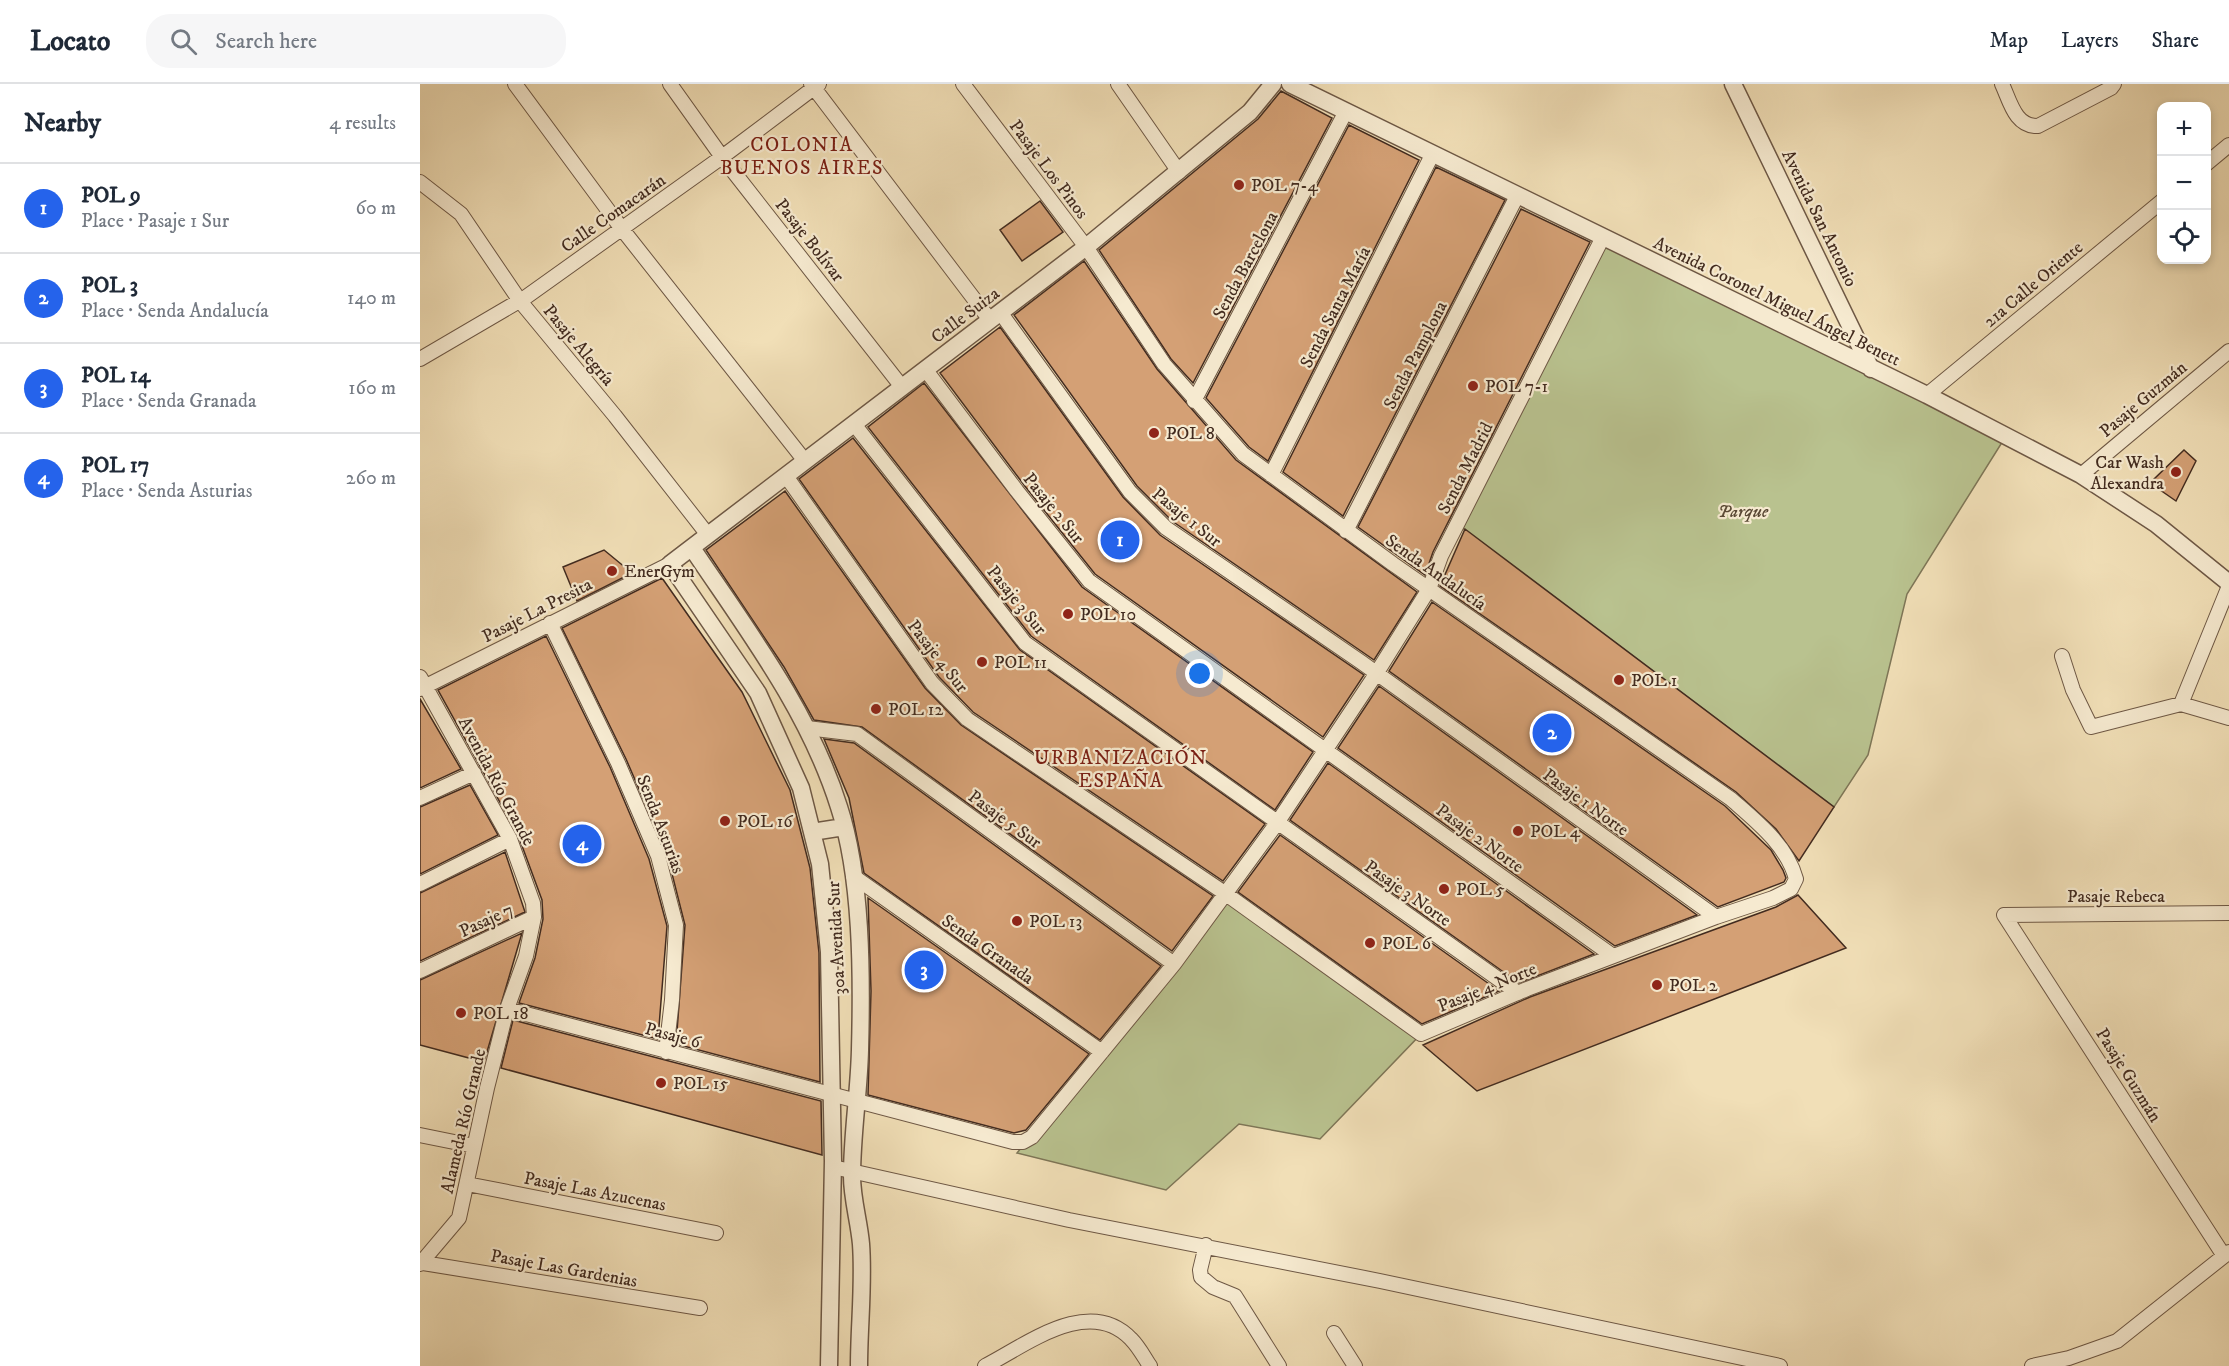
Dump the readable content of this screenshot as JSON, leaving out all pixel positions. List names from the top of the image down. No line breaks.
{"streets":{"street":["Pasaje Los Pinos","Calle Comacarán","Avenida San Antonio","Pasaje Bolívar","Senda Barcelona","21a Calle Oriente","Avenida Coronel Miguel Ángel Benett","Senda Santa María","Calle Suiza","Pasaje Alegría","Senda Pamplona","Pasaje Guzmán","Senda Madrid","Pasaje 2 Sur","Pasaje 1 Sur","Senda Andalucía","Pasaje 3 Sur","Pasaje La Presita","Pasaje 4 Sur","Avenida Río Grande","Pasaje 1 Norte","Pasaje 5 Sur","Senda Asturias","Pasaje 2 Norte","Pasaje 3 Norte","Pasaje Rebeca","Pasaje 7","30a Avenida Sur","Senda Granada","Pasaje 4 Norte","Pasaje 6","Alameda Río Grande","Pasaje Las Azucenas","Pasaje Las Gardenias"]},"crossings":[["Pasaje Los Pinos","Calle Suiza"],["Pasaje Los Pinos","Senda Andalucía"],["Calle Comacarán","Pasaje Bolívar"],["Calle Comacarán","Pasaje Alegría"],["Calle Comacarán","Pasaje 1 Sur"],["Avenida San Antonio","Avenida Coronel Miguel Ángel Benett"],["Pasaje Bolívar","Calle Suiza"],["Senda Barcelona","Avenida Coronel Miguel Ángel Benett"],["Senda Barcelona","Senda Andalucía"],["21a Calle Oriente","Avenida Coronel Miguel Ángel Benett"],["Avenida Coronel Miguel Ángel Benett","Senda Santa María"],["Avenida Coronel Miguel Ángel Benett","Senda Pamplona"],["Avenida Coronel Miguel Ángel Benett","Pasaje Guzmán"],["Avenida Coronel Miguel Ángel Benett","Senda Madrid"],["Senda Santa María","Senda Andalucía"],["Calle Suiza","Pasaje Alegría"],["Calle Suiza","Pasaje 2 Sur"],["Calle Suiza","Pasaje 1 Sur"],["Calle Suiza","Senda Andalucía"],["Calle Suiza","Pasaje 3 Sur"],["Calle Suiza","Pasaje La Presita"],["Calle Suiza","Pasaje 4 Sur"],["Calle Suiza","30a Avenida Sur"],["Senda Pamplona","Senda Andalucía"],["Pasaje Guzmán","Pasaje Rebeca"],["Senda Madrid","Pasaje 2 Sur"],["Senda Madrid","Pasaje 1 Sur"],["Senda Madrid","Senda Andalucía"],["Senda Madrid","Pasaje 3 Sur"],["Senda Madrid","Pasaje 4 Sur"],["Senda Madrid","Pasaje 1 Norte"],["Senda Madrid","Pasaje 5 Sur"],["Senda Madrid","Pasaje 2 Norte"],["Senda Madrid","Pasaje 3 Norte"],["Senda Madrid","Senda Granada"],["Senda Madrid","Pasaje 4 Norte"],["Senda Madrid","Pasaje 6"],["Pasaje 2 Sur","Pasaje 2 Norte"],["Pasaje 1 Sur","Pasaje 1 Norte"],["Senda Andalucía","Pasaje 4 Norte"],["Pasaje 3 Sur","Pasaje 3 Norte"],["Pasaje La Presita","Avenida Río Grande"],["Pasaje La Presita","Senda Asturias"],["Pasaje La Presita","30a Avenida Sur"],["Pasaje 4 Sur","Pasaje 4 Norte"],["Avenida Río Grande","Pasaje 7"],["Avenida Río Grande","Pasaje 6"],["Avenida Río Grande","Alameda Río Grande"],["Pasaje 1 Norte","Pasaje 4 Norte"],["Pasaje 5 Sur","30a Avenida Sur"],["Senda Asturias","Pasaje 6"],["Pasaje 2 Norte","Pasaje 4 Norte"],["Pasaje 3 Norte","Pasaje 4 Norte"],["30a Avenida Sur","Senda Granada"],["30a Avenida Sur","Pasaje 6"],["Senda Granada","Pasaje 6"],["Pasaje 6","Alameda Río Grande"],["Alameda Río Grande","Pasaje Las Azucenas"],["Alameda Río Grande","Pasaje Las Gardenias"]],"districts":["COLONIA BUENOS AIRES","URBANIZACIÓN ESPAÑA"],"parks":["Parque"],"places":["POL 7-4","POL 7-1","POL 8","Car Wash Alexandra","EnerGym","POL 10","POL 11","POL 1","POL 12","POL 16","POL 4","POL 5","POL 13","POL 6","POL 2","POL 18","POL 15"],"page":{"header":"Locato","search":"Search here","nav":["Map","Layers","Share"],"heading":["Nearby","4 results"],"map_buttons":["+","−"],"list":[{"mark":"1","name":"POL 9","note":"Place · Pasaje 1 Sur","value":"60 m"},{"mark":"2","name":"POL 3","note":"Place · Senda Andalucía","value":"140 m"},{"mark":"3","name":"POL 14","note":"Place · Senda Granada","value":"160 m"},{"mark":"4","name":"POL 17","note":"Place · Senda Asturias","value":"260 m"}],"pins":["1","2","4","3"]}}
